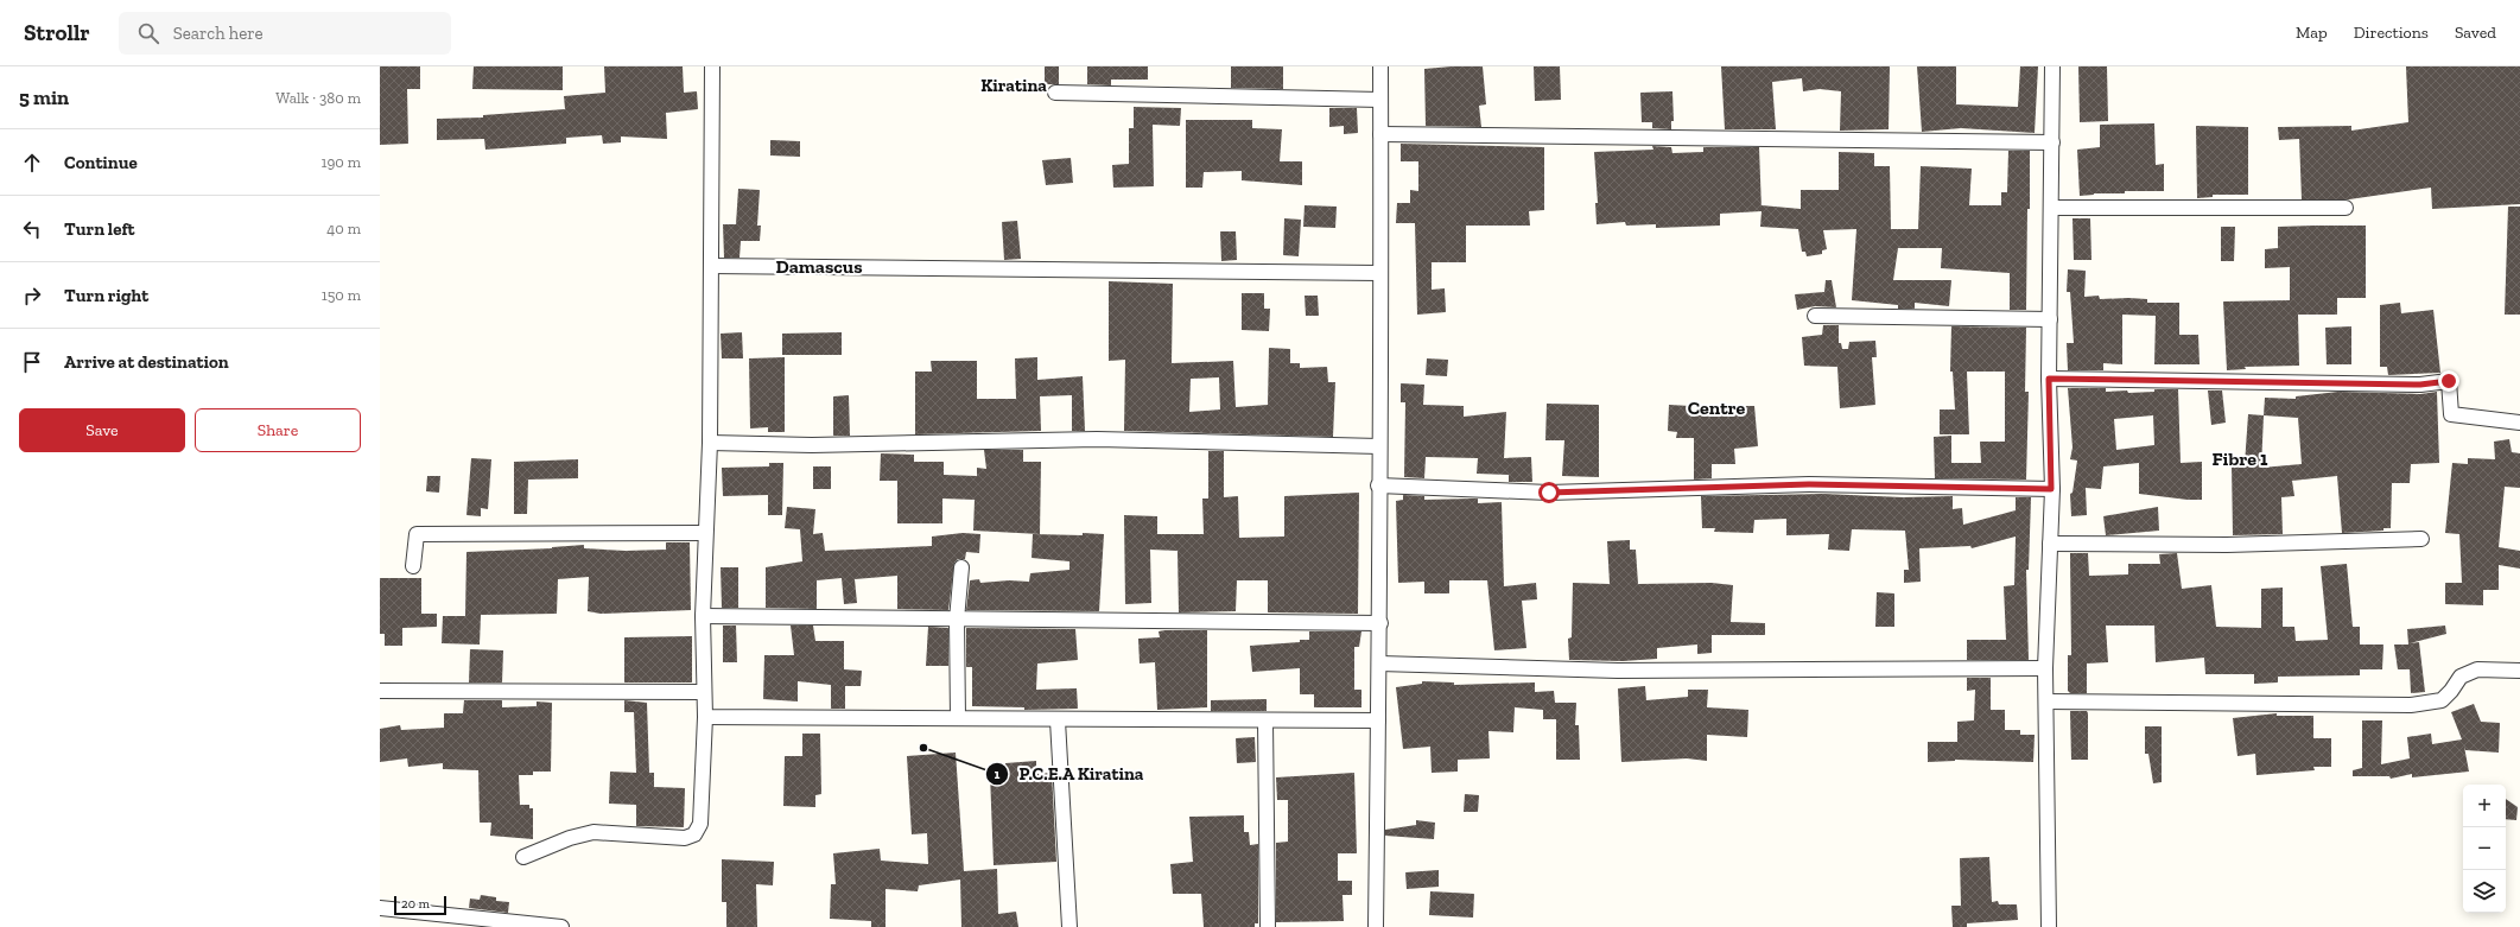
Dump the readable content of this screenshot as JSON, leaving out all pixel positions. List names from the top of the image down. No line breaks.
{"districts":["Kiratina","Damascus","Centre","Fibre 1"],"places":["P.C.E.A Kiratina"],"scale_bar":"20 m","page":{"header":"Strollr","search":"Search here","nav":["Map","Directions","Saved"],"heading":["5 min","Walk · 380 m"],"list":[["Continue","190 m"],["Turn left","40 m"],["Turn right","150 m"],"Arrive at destination"],"buttons":["Save","Share"],"map_buttons":["+","−"],"scale":"20 m"}}
